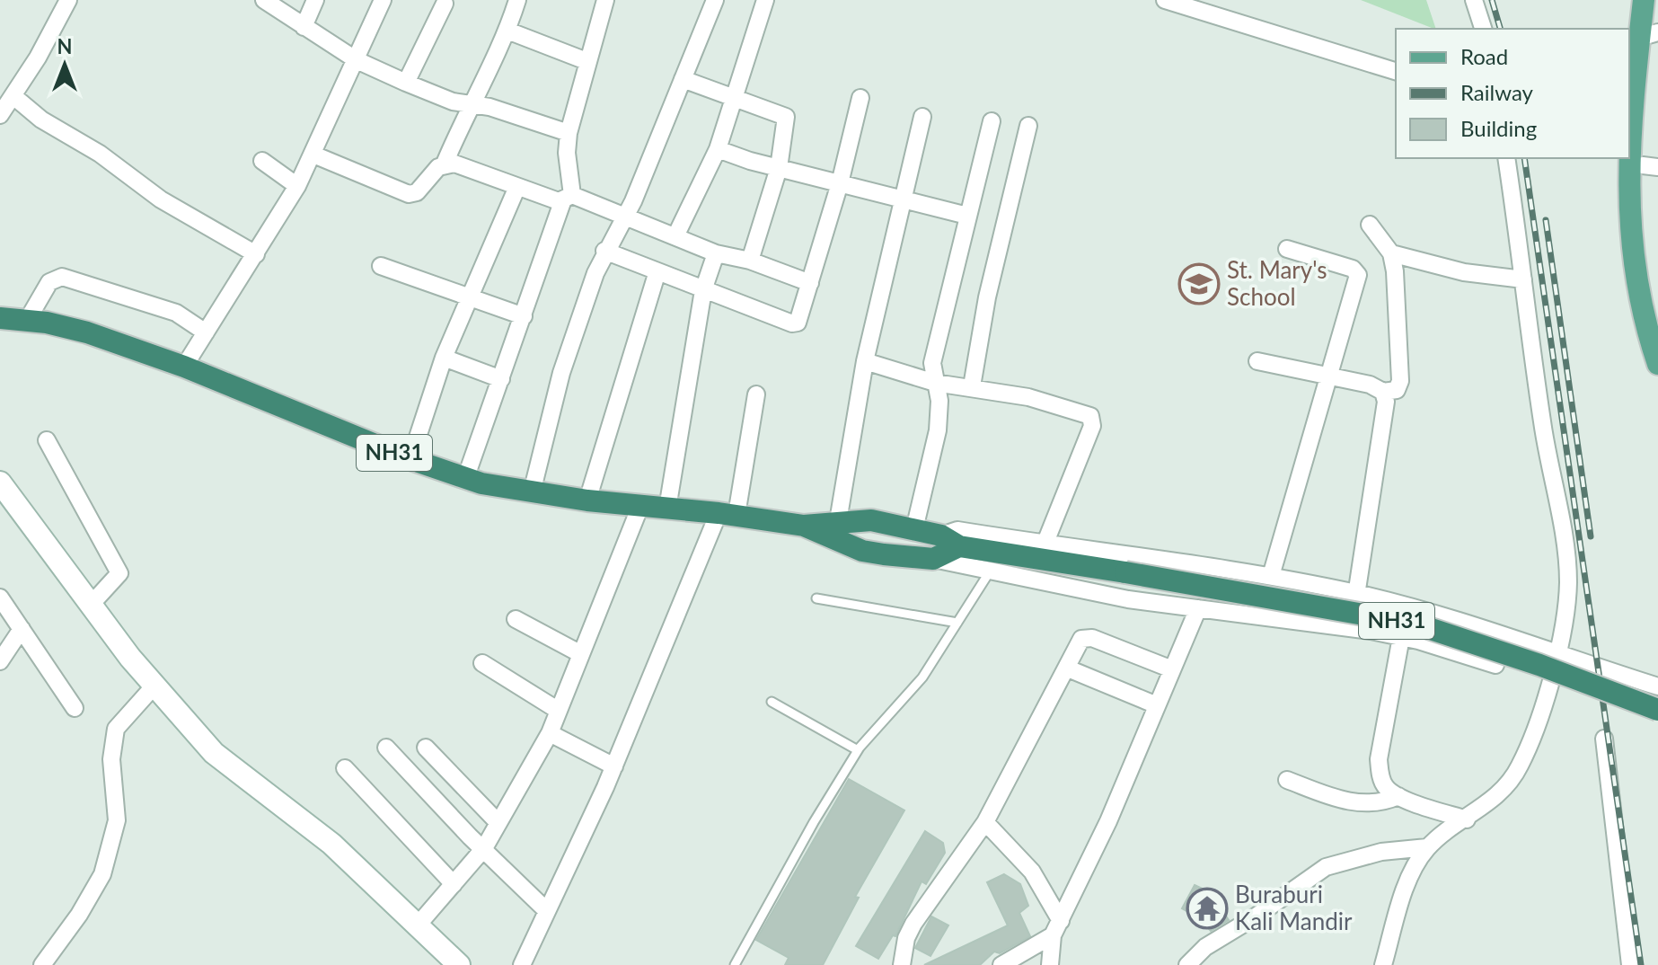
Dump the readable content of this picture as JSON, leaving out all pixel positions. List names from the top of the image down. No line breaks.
{"streets":{"highway":["NH31"]},"places":{"school or university":["St. Mary's School"],"temple":["Buraburi Kali Mandir"]},"legend":["Road","Railway","Building"],"north":"top"}
